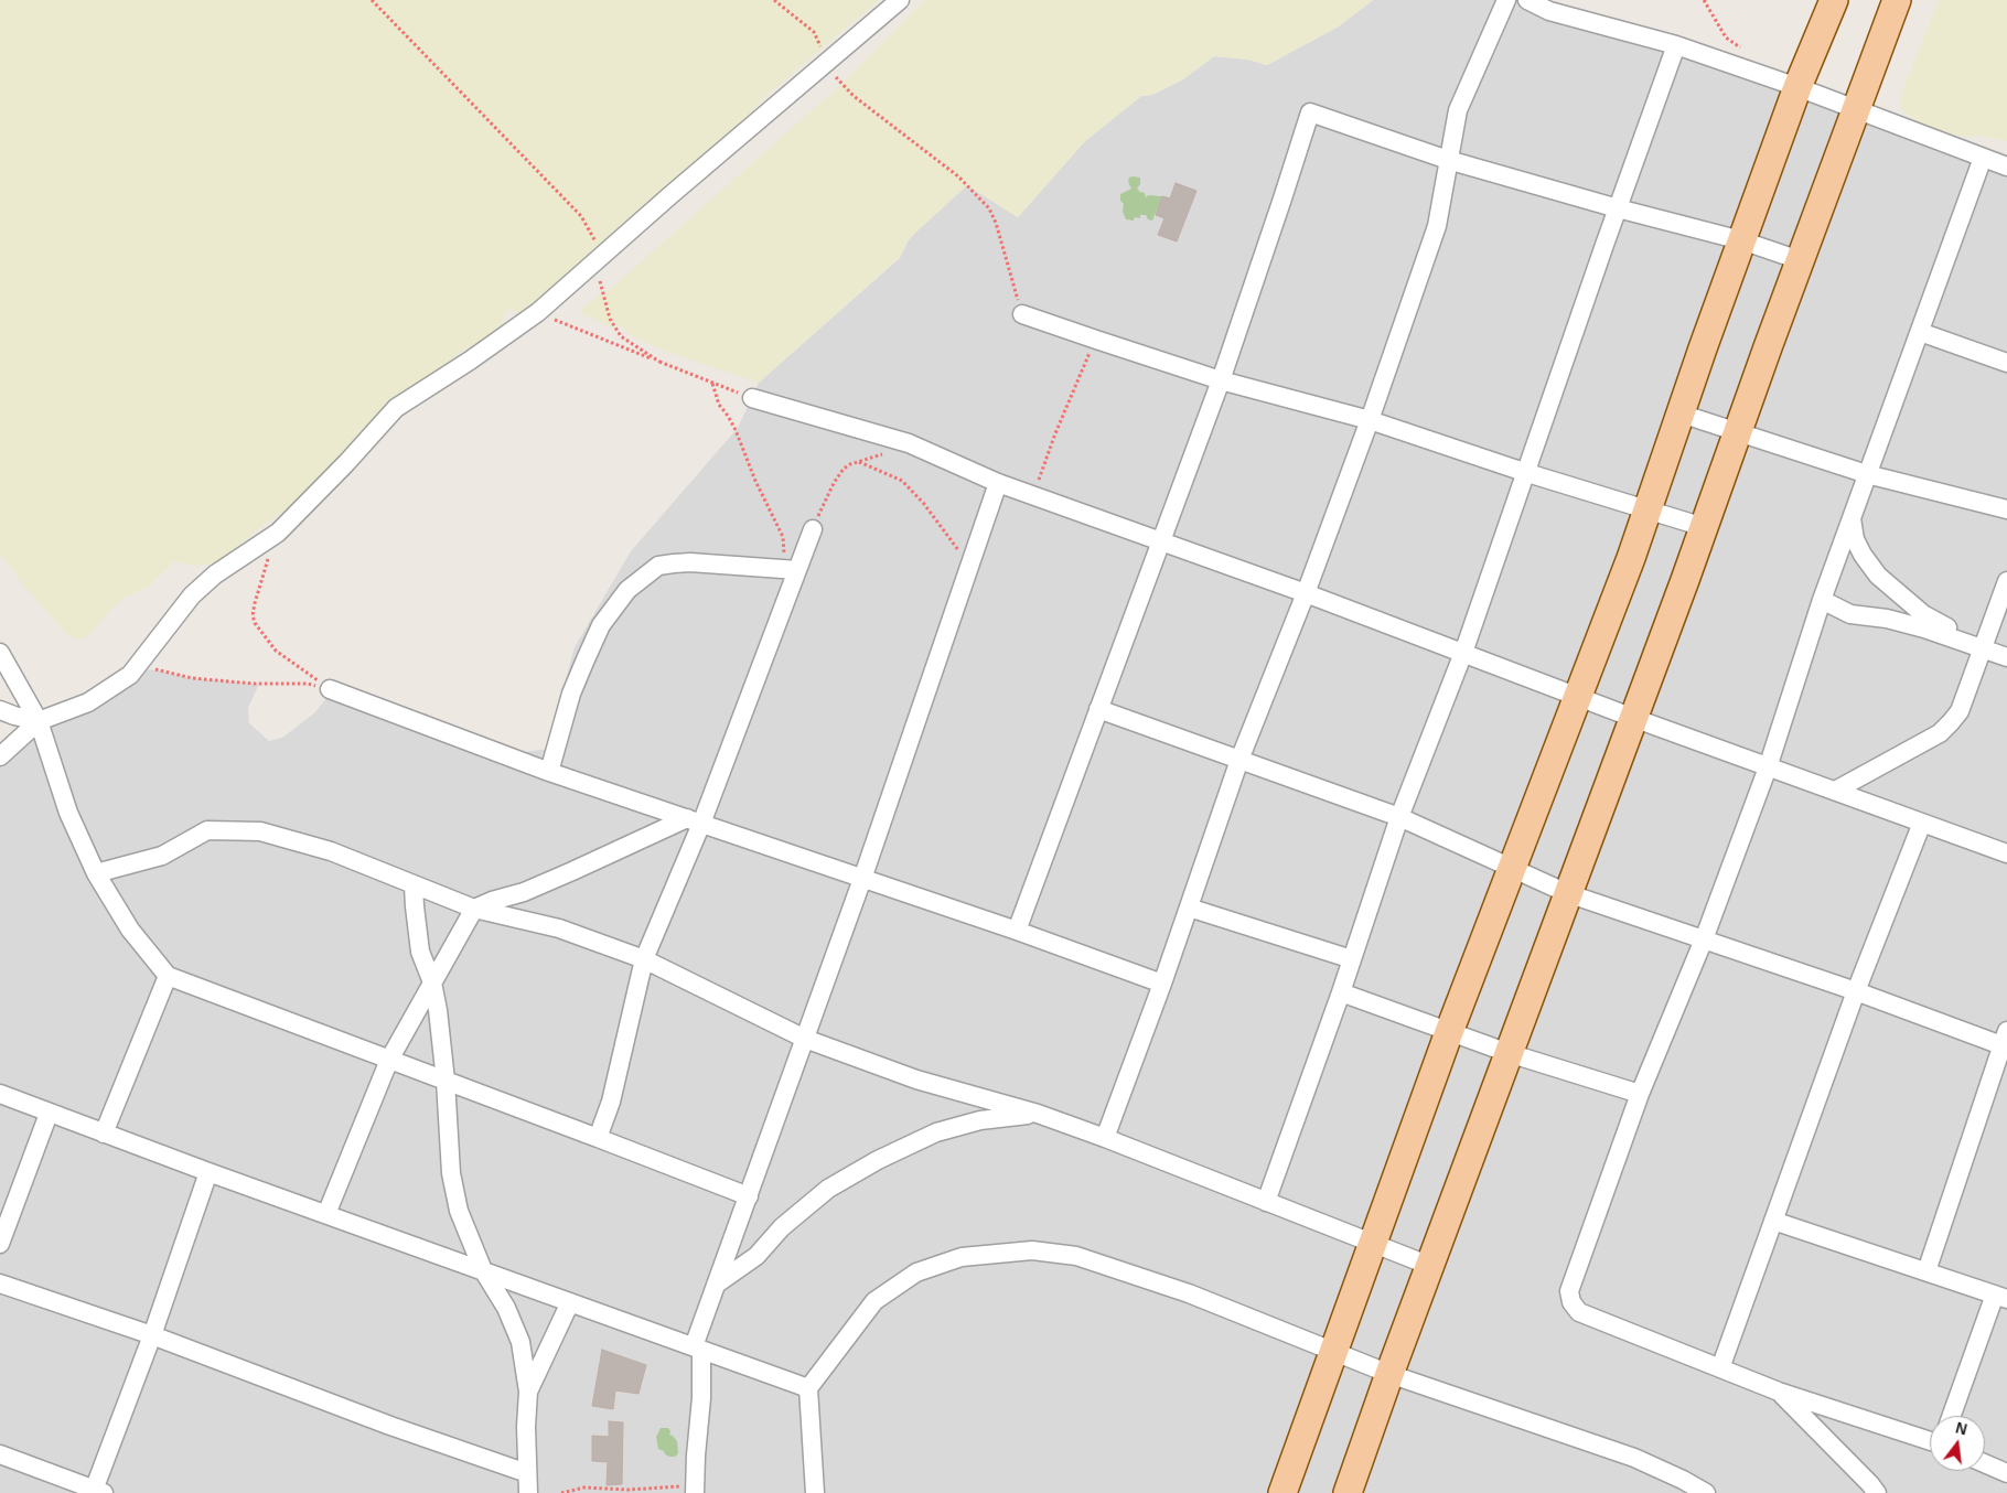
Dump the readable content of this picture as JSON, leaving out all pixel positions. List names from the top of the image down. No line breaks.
{"north":"top"}
